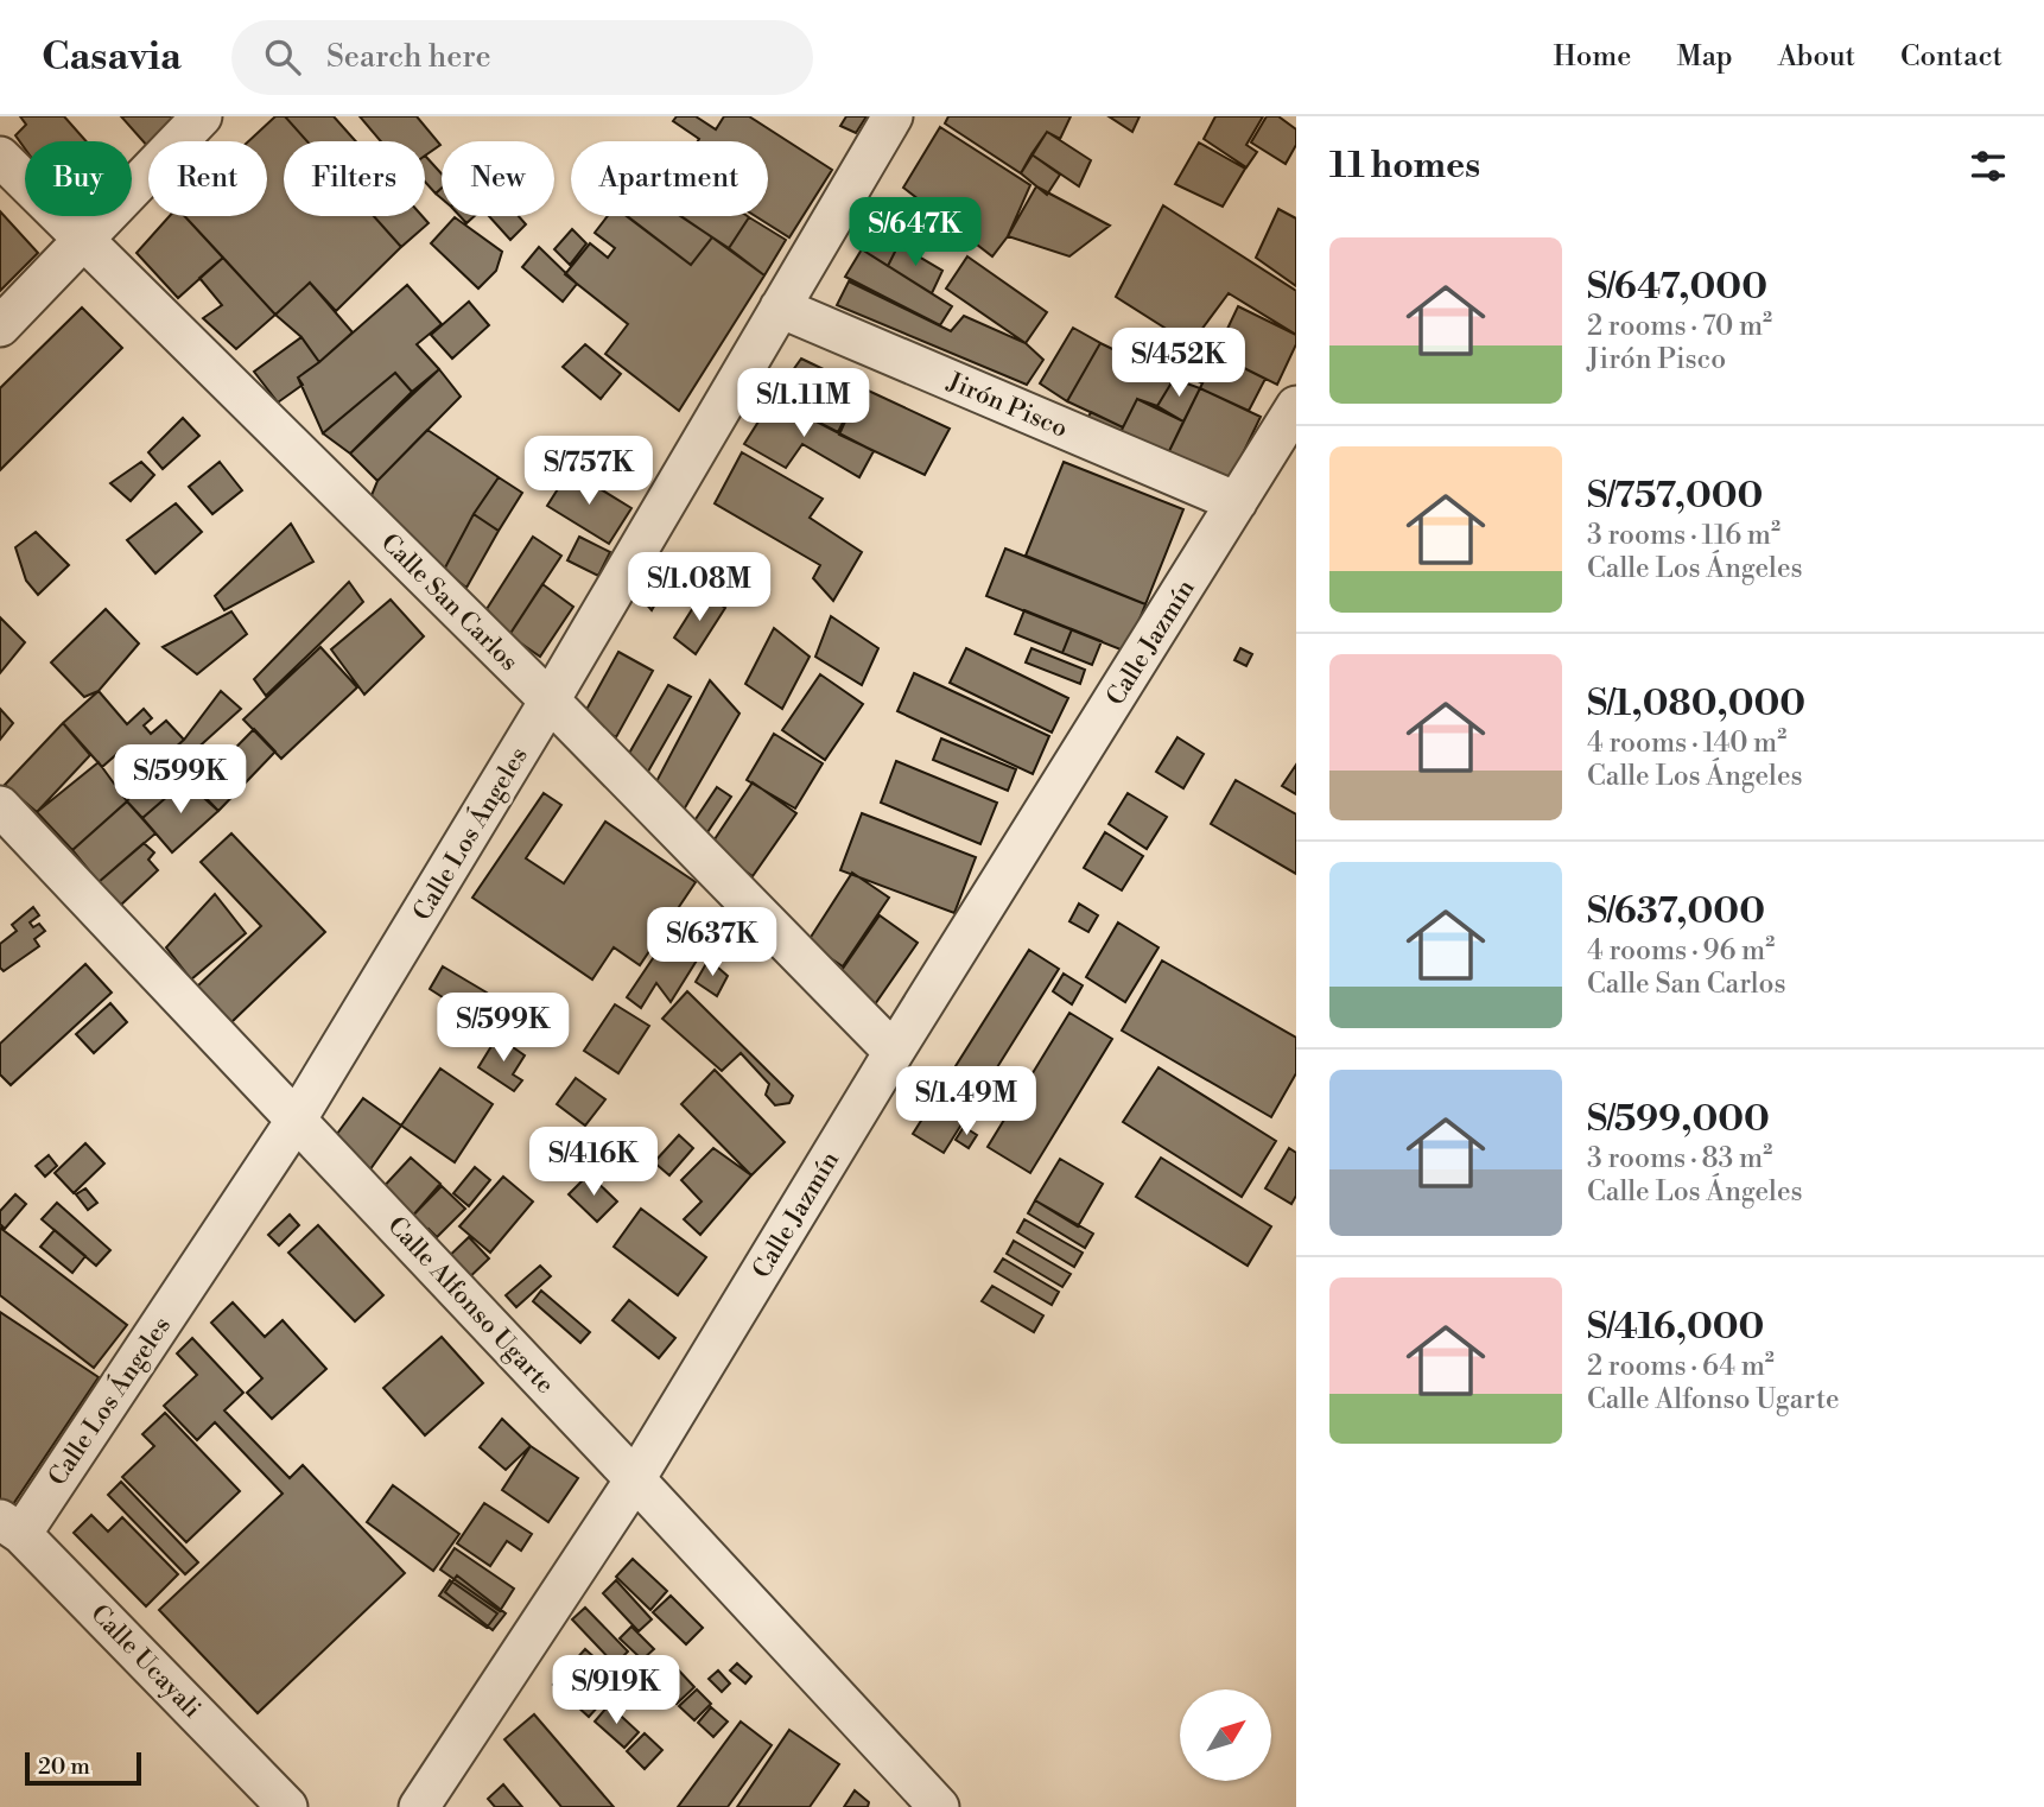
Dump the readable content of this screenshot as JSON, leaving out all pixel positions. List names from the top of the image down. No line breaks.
{"streets":{"street":["Jirón Pisco","Calle San Carlos","Calle Jazmín","Calle Los Ángeles","Calle Alfonso Ugarte","Calle Ucayali"]},"crossings":[["Jirón Pisco","Calle Jazmín"],["Jirón Pisco","Calle Los Ángeles"],["Calle San Carlos","Calle Jazmín"],["Calle San Carlos","Calle Los Ángeles"],["Calle Jazmín","Calle Alfonso Ugarte"],["Calle Los Ángeles","Calle Alfonso Ugarte"],["Calle Los Ángeles","Calle Ucayali"]],"scale_bar":"20 m","north":"top right","page":{"header":"Casavia","search":"Search here","nav":["Home","Map","About","Contact"],"heading":"11 homes","chip":["Buy","Rent","Filters","New","Apartment"],"price":["S/647K","S/452K","S/1.11M","S/757K","S/1.08M","S/599K","S/637K","S/599K","S/1.49M","S/416K","S/919K"],"list":[{"name":"S/647,000","note":"2 rooms · 70 m² · Jirón Pisco"},{"name":"S/757,000","note":"3 rooms · 116 m² · Calle Los Ángeles"},{"name":"S/1,080,000","note":"4 rooms · 140 m² · Calle Los Ángeles"},{"name":"S/637,000","note":"4 rooms · 96 m² · Calle San Carlos"},{"name":"S/599,000","note":"3 rooms · 83 m² · Calle Los Ángeles"},{"name":"S/416,000","note":"2 rooms · 64 m² · Calle Alfonso Ugarte"}],"scale":"20 m"}}
